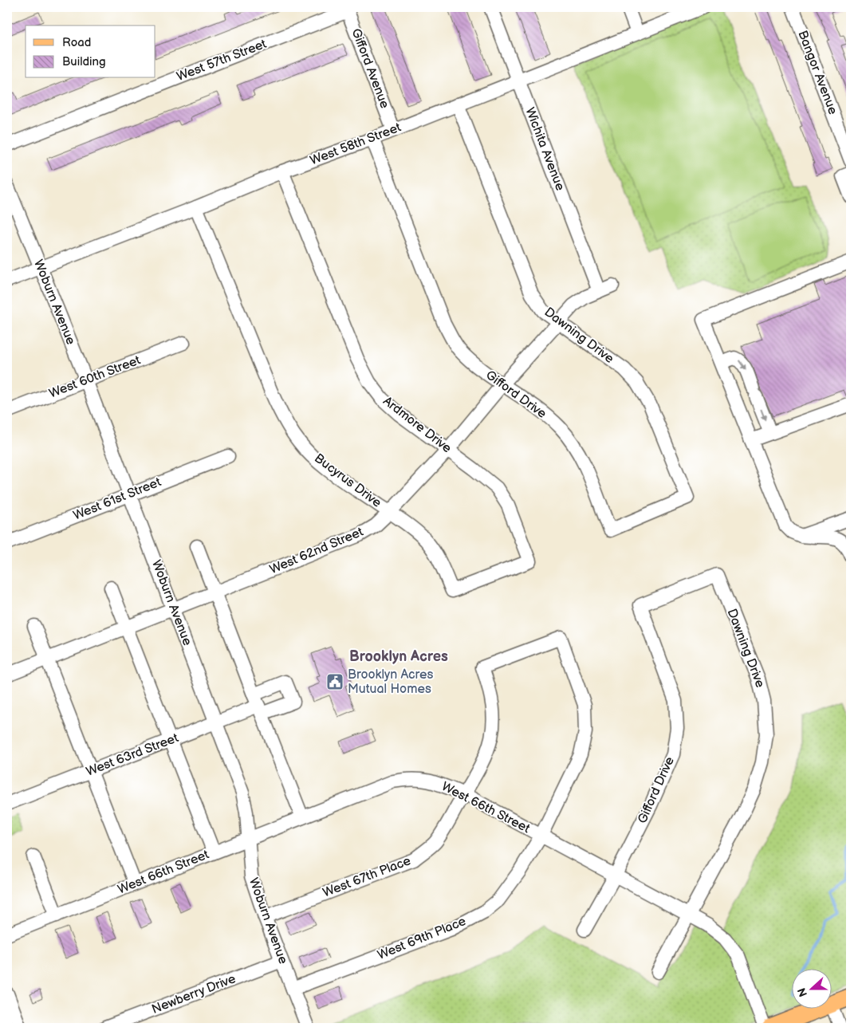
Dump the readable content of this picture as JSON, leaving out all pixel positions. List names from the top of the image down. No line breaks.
{"streets":{"street":["West 57th Street","Gifford Avenue","Bangor Avenue","West 58th Street","Wichita Avenue","Woburn Avenue","Dawning Drive","West 60th Street","Gifford Drive","Ardmore Drive","Bucyrus Drive","West 61st Street","West 62nd Street","West 63rd Street","West 66th Street","West 67th Place","West 69th Place","Newberry Drive"]},"crossings":[["West 57th Street","Gifford Avenue"],["Gifford Avenue","West 58th Street"],["West 58th Street","Wichita Avenue"],["West 58th Street","Woburn Avenue"],["West 58th Street","Dawning Drive"],["West 58th Street","Gifford Drive"],["West 58th Street","Ardmore Drive"],["West 58th Street","Bucyrus Drive"],["Wichita Avenue","West 62nd Street"],["Woburn Avenue","West 60th Street"],["Woburn Avenue","West 61st Street"],["Woburn Avenue","West 62nd Street"],["Woburn Avenue","West 63rd Street"],["Woburn Avenue","West 66th Street"],["Woburn Avenue","West 67th Place"],["Woburn Avenue","West 69th Place"],["Woburn Avenue","Newberry Drive"],["Dawning Drive","Gifford Drive"],["Dawning Drive","West 62nd Street"],["Dawning Drive","West 66th Street"],["Gifford Drive","West 62nd Street"],["Gifford Drive","West 66th Street"],["Ardmore Drive","Bucyrus Drive"],["Ardmore Drive","West 62nd Street"],["Bucyrus Drive","West 62nd Street"],["West 66th Street","West 67th Place"],["West 66th Street","West 69th Place"]],"districts":["Brooklyn Acres"],"places":{"public building":["Brooklyn Acres Mutual Homes"]},"legend":["Road","Building"],"north":"left"}
